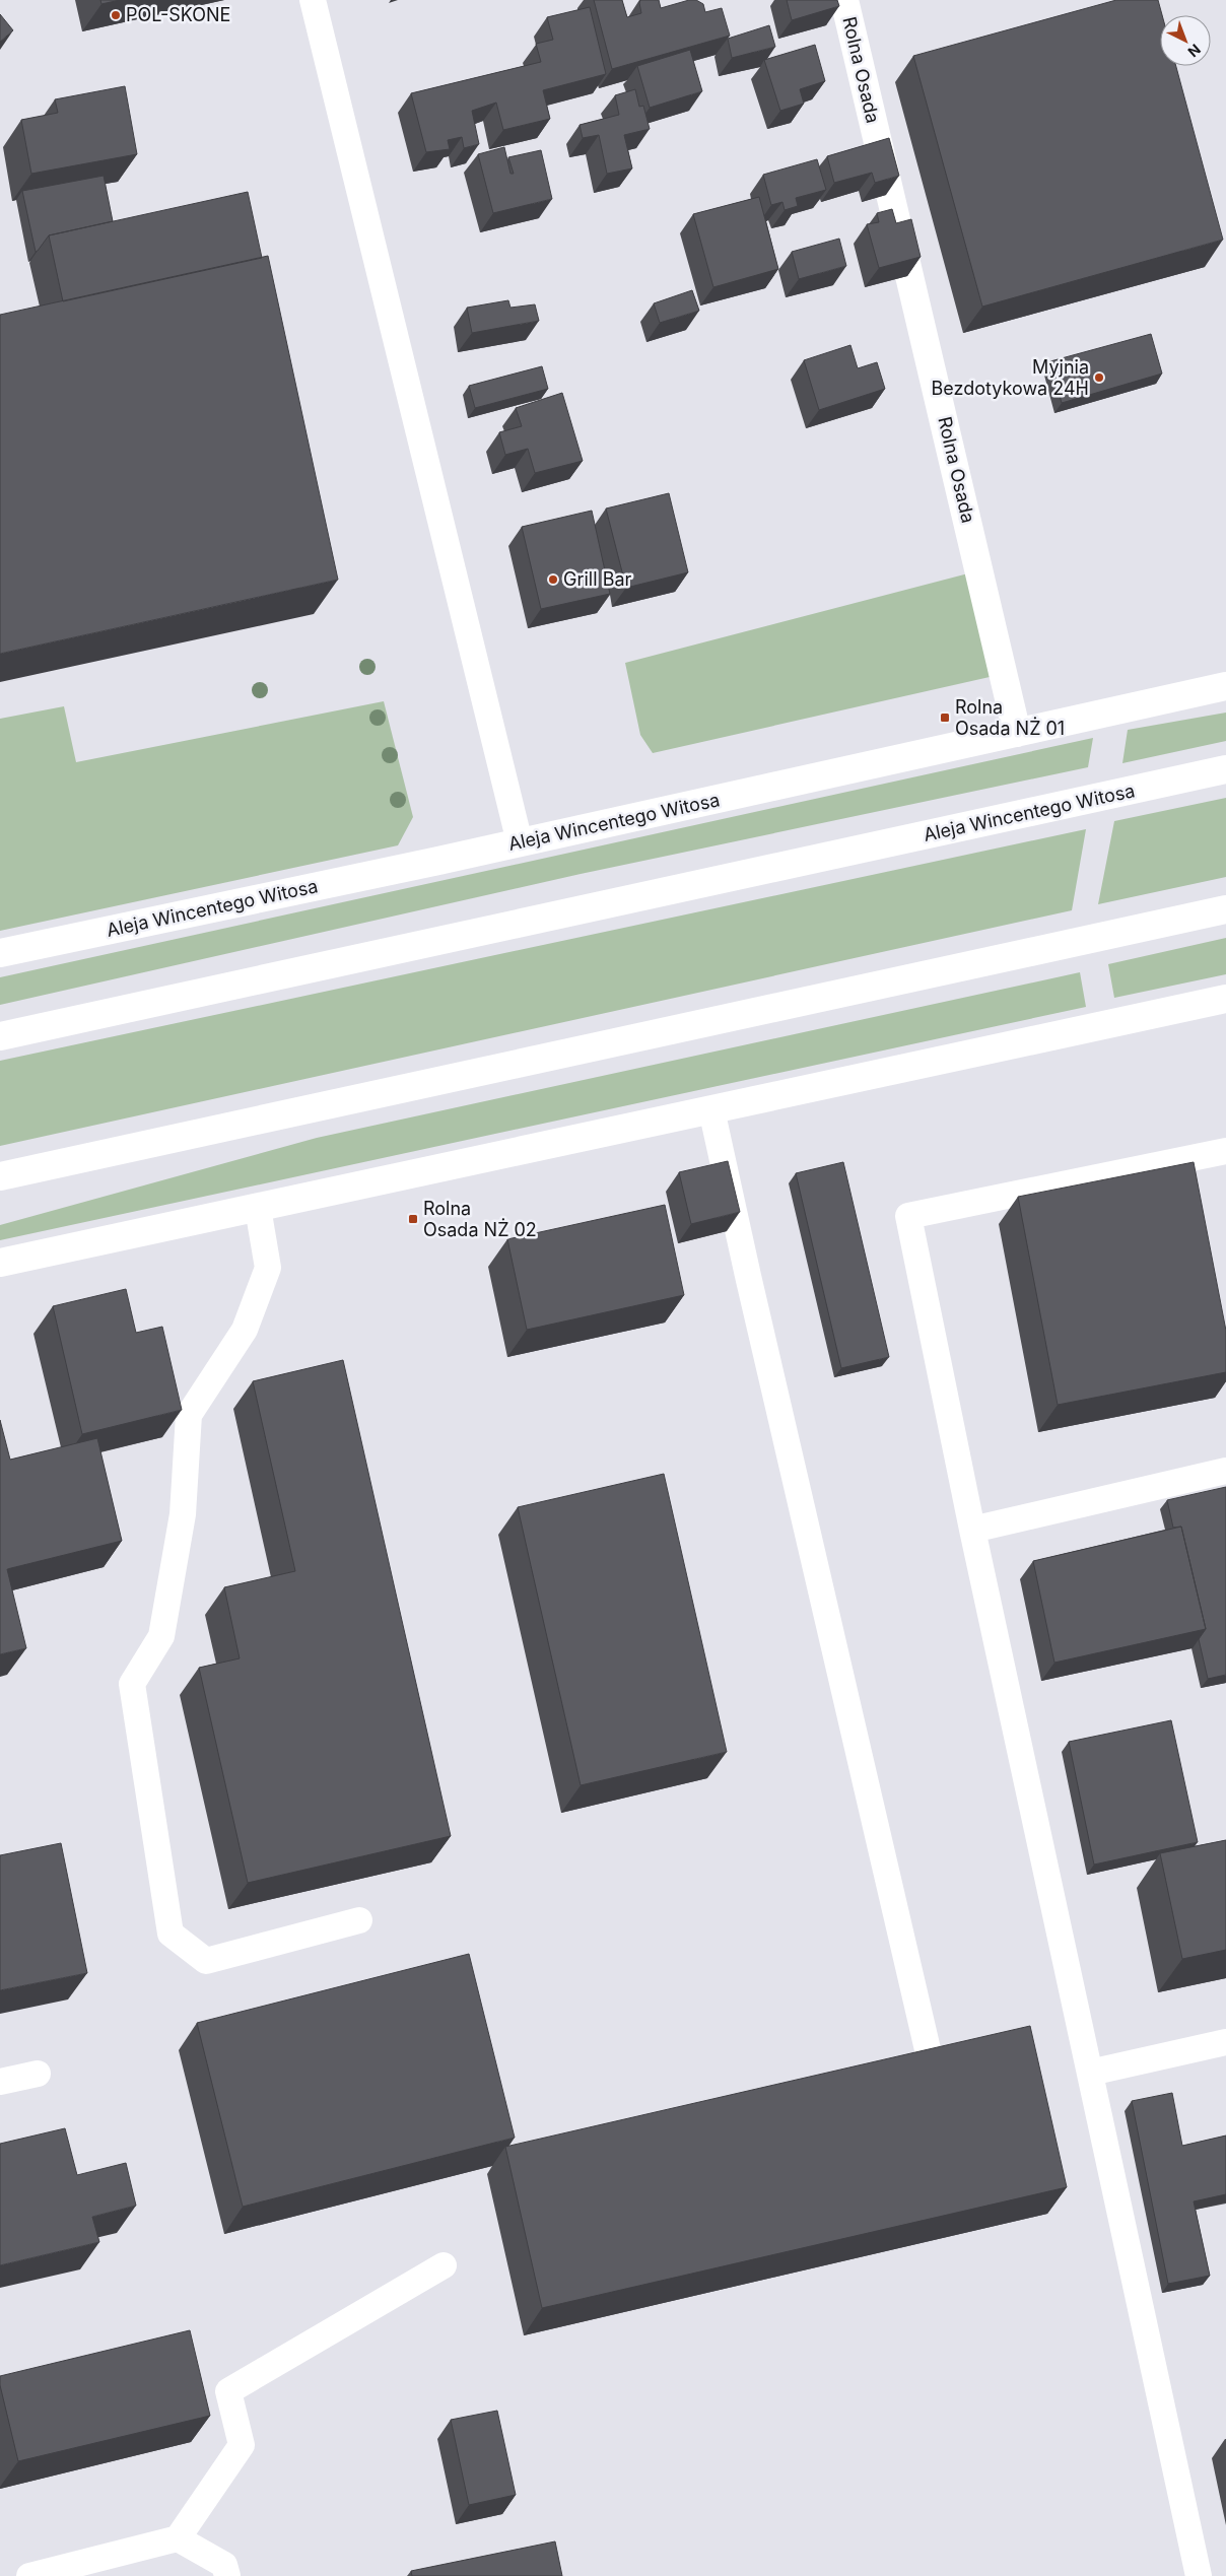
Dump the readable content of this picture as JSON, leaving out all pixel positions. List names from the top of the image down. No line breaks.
{"streets":{"street":["Rolna Osada","Aleja Wincentego Witosa"]},"crossings":[["Rolna Osada","Aleja Wincentego Witosa"]],"places":{"other":["POL-SKONE","Myjnia Bezdotykowa 24H","Grill Bar"],"transit":["Rolna Osada NŻ 01","Rolna Osada NŻ 02"]},"north":"bottom right"}
